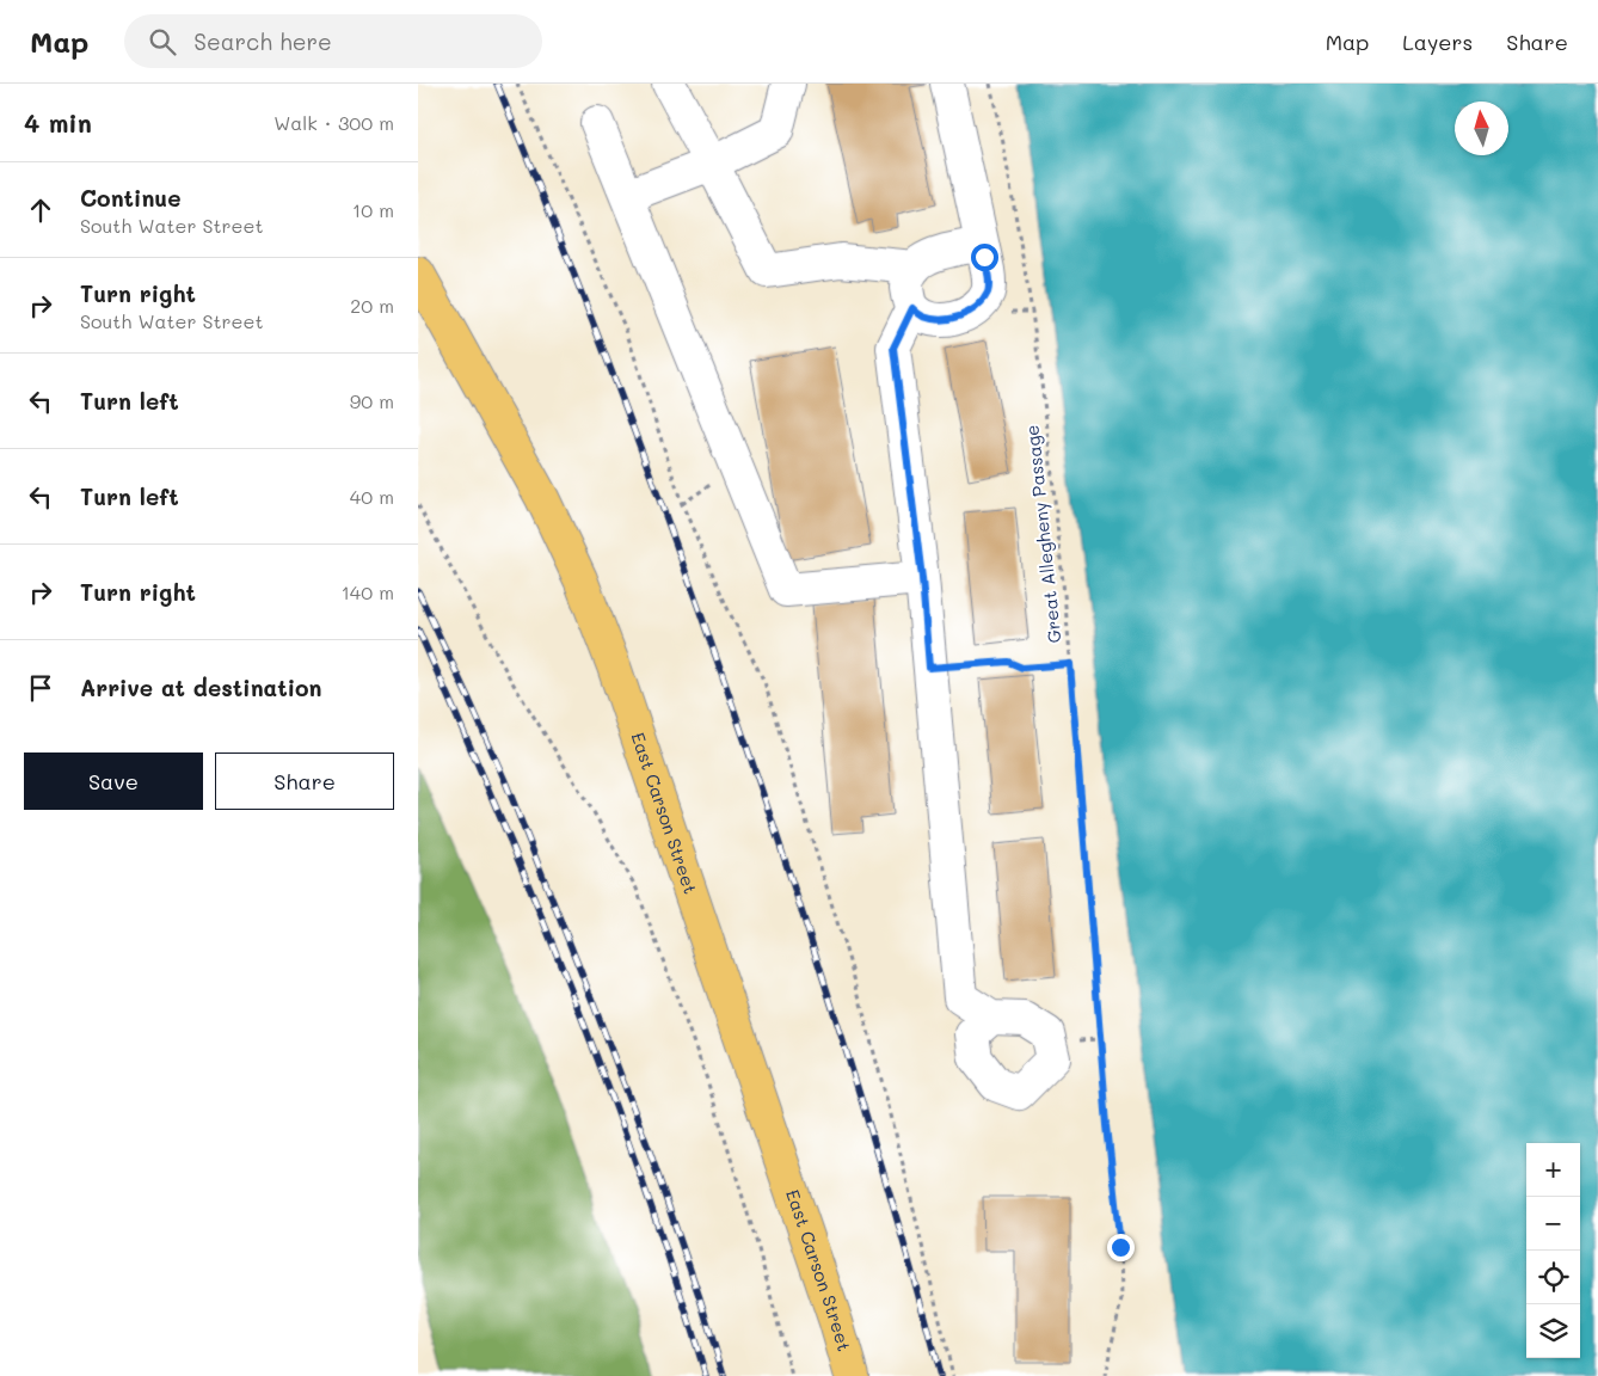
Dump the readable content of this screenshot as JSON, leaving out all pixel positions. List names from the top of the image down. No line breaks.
{"streets":{"main road":["East Carson Street"],"path":["Great Allegheny Passage"]},"north":"top","page":{"header":"Map","search":"Search here","nav":["Map","Layers","Share"],"heading":["4 min","Walk · 300 m"],"list":[["Continue","South Water Street","10 m"],["Turn right","South Water Street","20 m"],["Turn left","90 m"],["Turn left","40 m"],["Turn right","140 m"],"Arrive at destination"],"buttons":["Save","Share"],"map_buttons":["+","−"]}}
